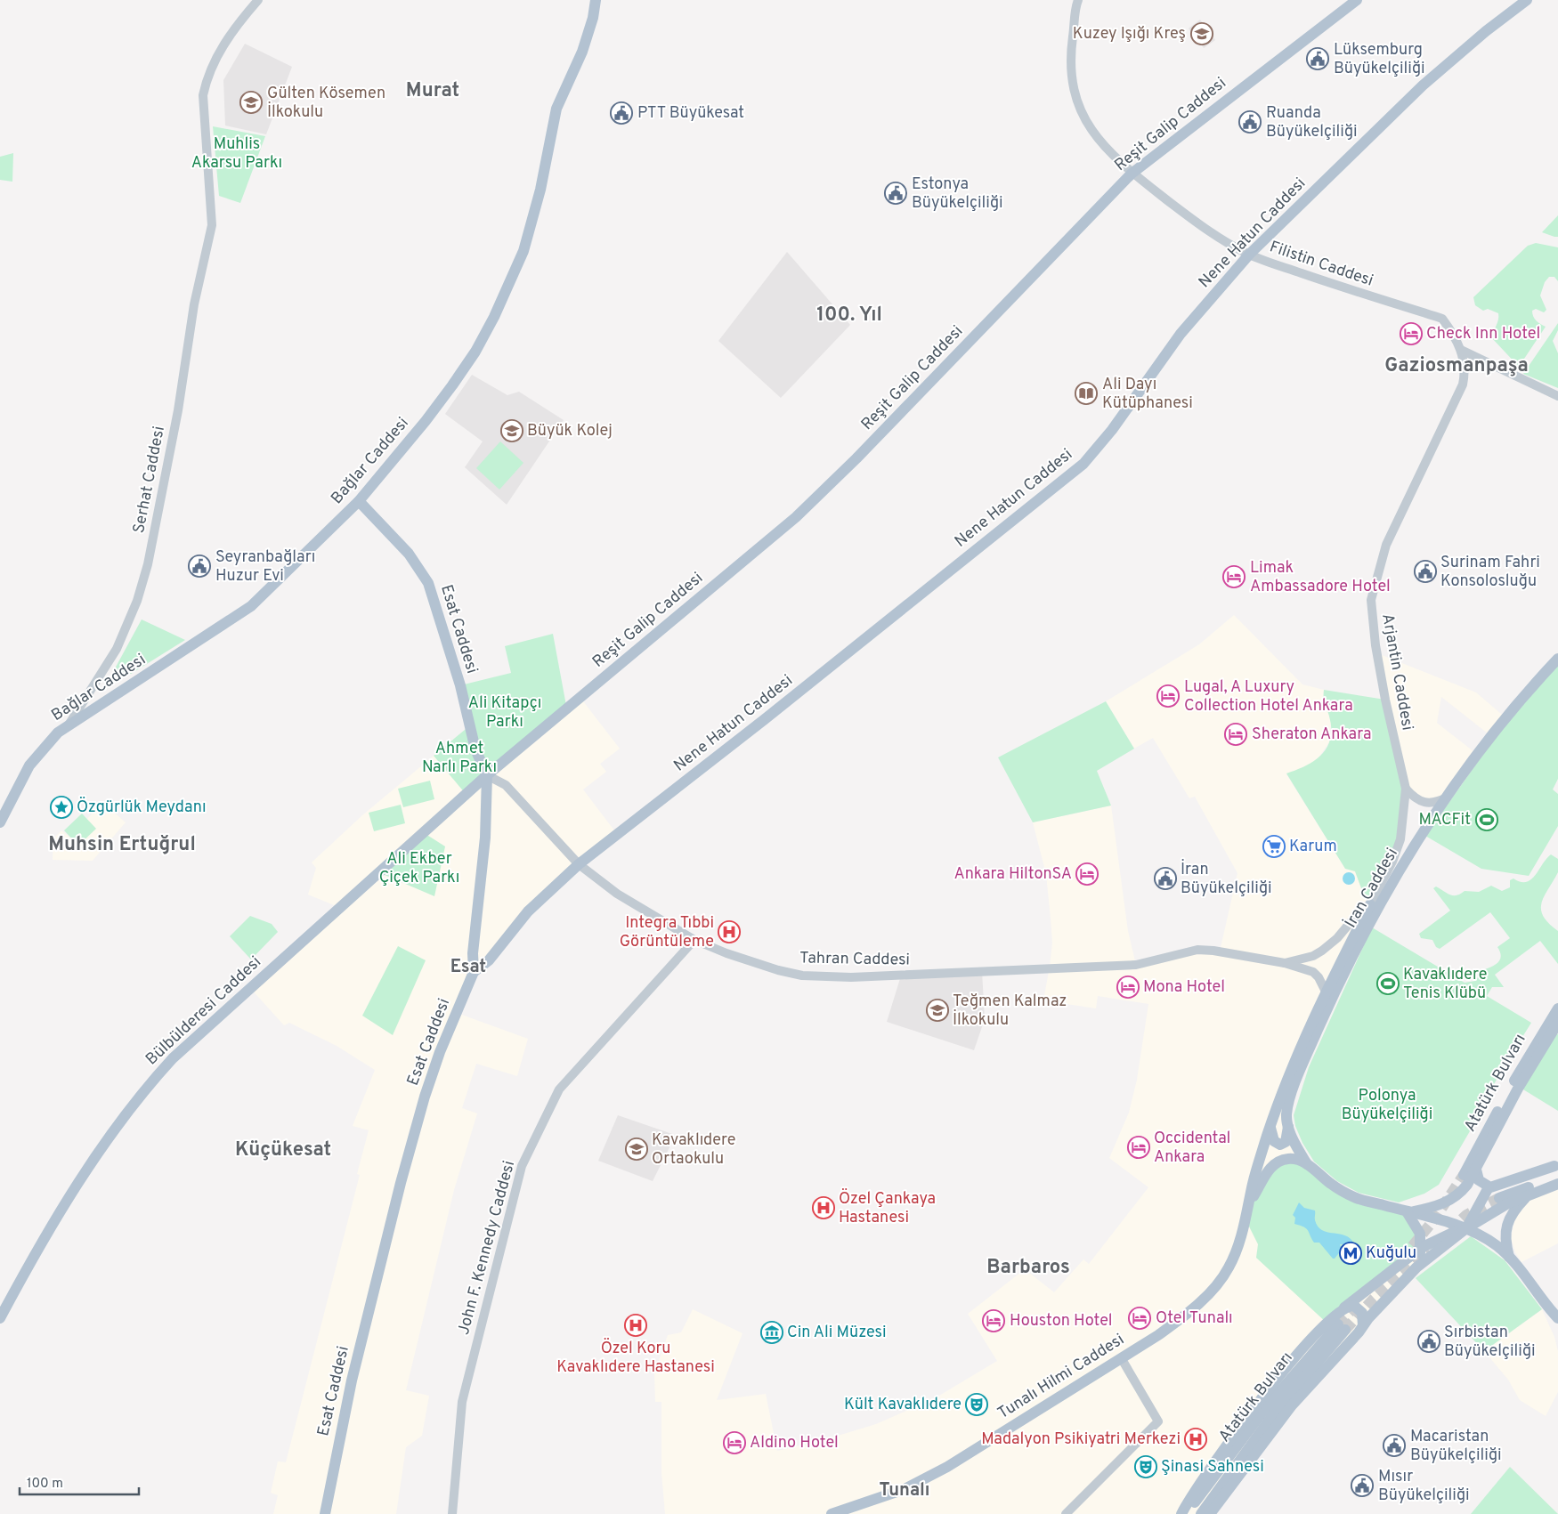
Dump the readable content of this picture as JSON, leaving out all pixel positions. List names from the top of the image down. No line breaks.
{"streets":{"main road":["Reşit Galip Caddesi","Nene Hatun Caddesi","Bağlar Caddesi","Esat Caddesi","İran Caddesi","Bülbülderesi Caddesi","Atatürk Bulvarı","Tunalı Hilmi Caddesi"],"street":["Filistin Caddesi","Serhat Caddesi","Arjantin Caddesi","Tahran Caddesi","John F. Kennedy Caddesi"]},"crossings":[["Reşit Galip Caddesi","Filistin Caddesi"],["Reşit Galip Caddesi","Esat Caddesi"],["Reşit Galip Caddesi","Tahran Caddesi"],["Reşit Galip Caddesi","Bülbülderesi Caddesi"],["Nene Hatun Caddesi","Filistin Caddesi"],["Nene Hatun Caddesi","Esat Caddesi"],["Nene Hatun Caddesi","Tahran Caddesi"],["Filistin Caddesi","Arjantin Caddesi"],["Bağlar Caddesi","Serhat Caddesi"],["Bağlar Caddesi","Esat Caddesi"],["Esat Caddesi","Tahran Caddesi"],["Esat Caddesi","Bülbülderesi Caddesi"],["Arjantin Caddesi","İran Caddesi"],["Arjantin Caddesi","Tahran Caddesi"],["İran Caddesi","Tahran Caddesi"],["İran Caddesi","Tunalı Hilmi Caddesi"],["Tahran Caddesi","Bülbülderesi Caddesi"],["Tahran Caddesi","John F. Kennedy Caddesi"]],"districts":["Murat","100. Yıl","Gaziosmanpaşa","Muhsin Ertuğrul","Esat","Küçükesat","Barbaros","Tunalı"],"parks":["Muhlis Akarsu Parkı","Ali Kitapçı Parkı","Ahmet Narlı Parkı","Ali Ekber Çiçek Parkı","Polonya Büyükelçiliği"],"places":{"school or university":["Kuzey Işığı Kreş","Gülten Kösemen İlkokulu","Büyük Kolej","Teğmen Kalmaz İlkokulu","Kavaklıdere Ortaokulu"],"public building":["Lüksemburg Büyükelçiliği","PTT Büyükesat","Ruanda Büyükelçiliği","Estonya Büyükelçiliği","Seyranbağları Huzur Evi","Surinam Fahri Konsolosluğu","İran Büyükelçiliği","Sırbistan Büyükelçiliği","Macaristan Büyükelçiliği","Mısır Büyükelçiliği"],"hotel":["Check Inn Hotel","Limak Ambassadore Hotel","Lugal, A Luxury Collection Hotel Ankara","Sheraton Ankara","Ankara HiltonSA","Mona Hotel","Occidental Ankara","Otel Tunalı","Houston Hotel","Aldino Hotel"],"library":["Ali Dayı Kütüphanesi"],"place":["Özgürlük Meydanı"],"sports":["MACFit","Kavaklıdere Tenis Klübü"],"supermarket":["Karum"],"hospital":["Integra Tıbbi Görüntüleme","Özel Çankaya Hastanesi","Özel Koru Kavaklıdere Hastanesi","Madalyon Psikiyatri Merkezi"],"metro station":["Kuğulu"],"museum":["Cin Ali Müzesi"],"theatre":["Kült Kavaklıdere","Şinasi Sahnesi"]},"scale_bar":"100 m"}
